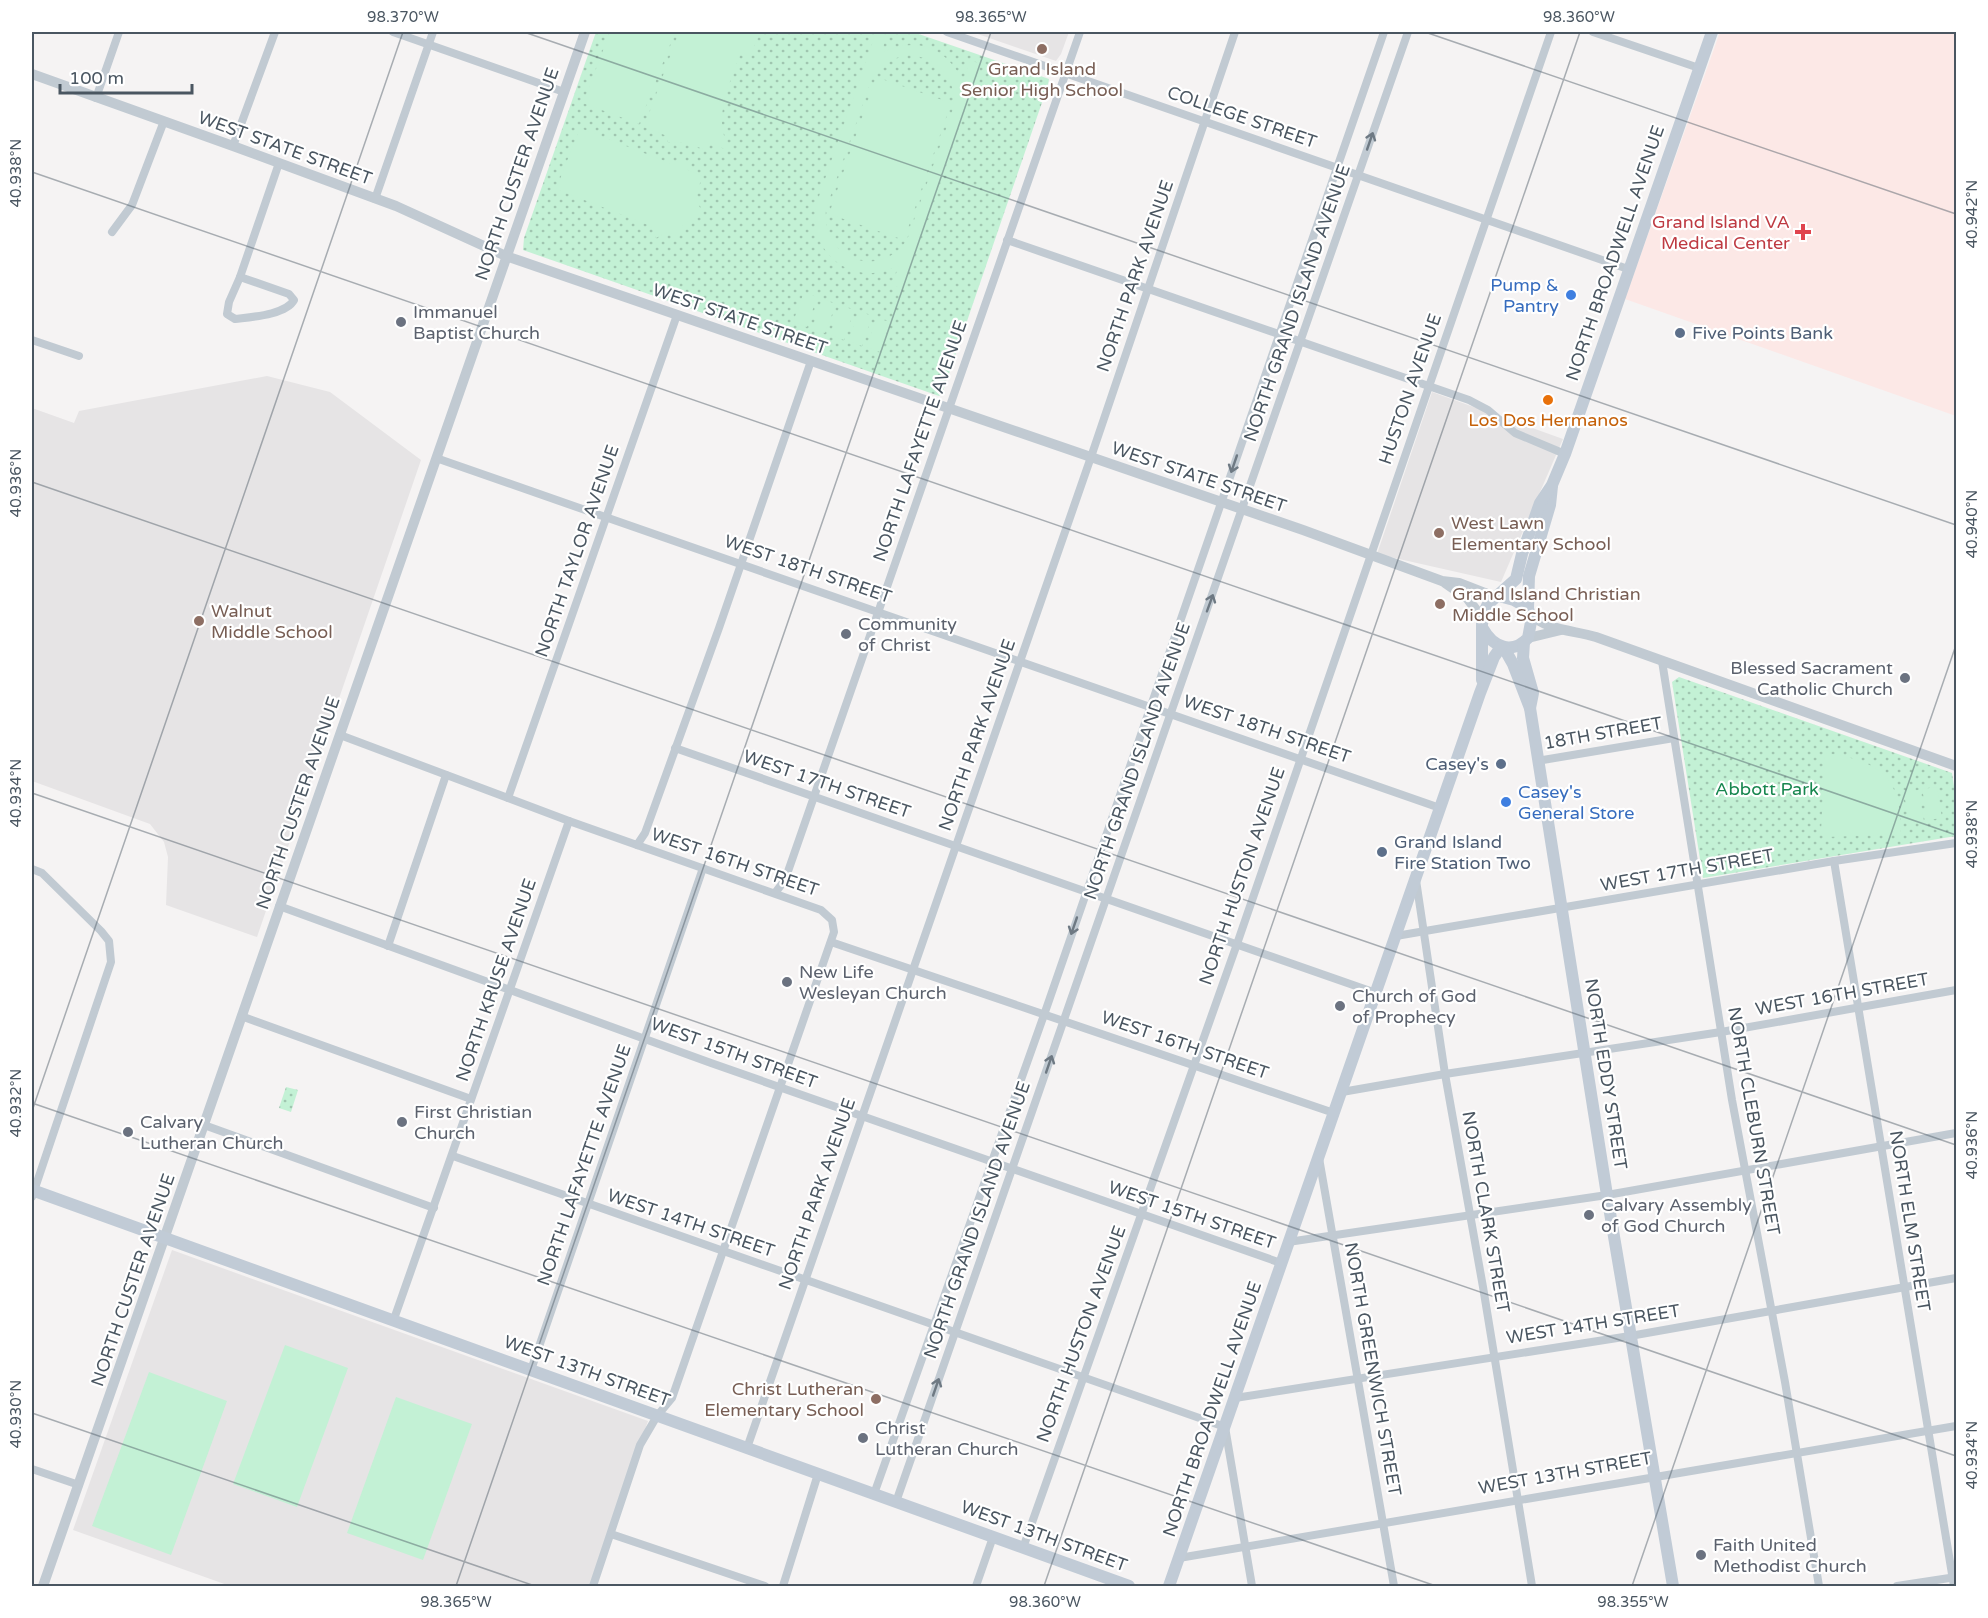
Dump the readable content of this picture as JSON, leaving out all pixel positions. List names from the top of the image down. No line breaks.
{"streets":{"main road":["NORTH BROADWELL AVENUE","NORTH EDDY STREET","WEST 13TH STREET"],"street":["COLLEGE STREET","WEST STATE STREET","NORTH CUSTER AVENUE","NORTH PARK AVENUE","NORTH GRAND ISLAND AVENUE","HUSTON AVENUE","NORTH LAFAYETTE AVENUE","NORTH TAYLOR AVENUE","WEST 18TH STREET","18TH STREET","WEST 17TH STREET","WEST 16TH STREET","NORTH HUSTON AVENUE","NORTH KRUSE AVENUE","WEST 15TH STREET","NORTH CLEBURN STREET","NORTH CLARK STREET","NORTH ELM STREET","WEST 14TH STREET","NORTH GREENWICH STREET"]},"crossings":[["COLLEGE STREET","NORTH BROADWELL AVENUE"],["COLLEGE STREET","NORTH PARK AVENUE"],["COLLEGE STREET","NORTH GRAND ISLAND AVENUE"],["COLLEGE STREET","HUSTON AVENUE"],["COLLEGE STREET","NORTH LAFAYETTE AVENUE"],["WEST STATE STREET","NORTH CUSTER AVENUE"],["WEST STATE STREET","NORTH BROADWELL AVENUE"],["WEST STATE STREET","NORTH PARK AVENUE"],["WEST STATE STREET","NORTH GRAND ISLAND AVENUE"],["WEST STATE STREET","HUSTON AVENUE"],["WEST STATE STREET","NORTH LAFAYETTE AVENUE"],["WEST STATE STREET","NORTH TAYLOR AVENUE"],["WEST STATE STREET","NORTH EDDY STREET"],["NORTH CUSTER AVENUE","WEST 18TH STREET"],["NORTH CUSTER AVENUE","WEST 16TH STREET"],["NORTH CUSTER AVENUE","WEST 15TH STREET"],["NORTH CUSTER AVENUE","WEST 13TH STREET"],["NORTH BROADWELL AVENUE","WEST 18TH STREET"],["NORTH BROADWELL AVENUE","WEST 17TH STREET"],["NORTH BROADWELL AVENUE","WEST 16TH STREET"],["NORTH BROADWELL AVENUE","WEST 15TH STREET"],["NORTH BROADWELL AVENUE","NORTH EDDY STREET"],["NORTH BROADWELL AVENUE","NORTH CLARK STREET"],["NORTH BROADWELL AVENUE","WEST 14TH STREET"],["NORTH BROADWELL AVENUE","NORTH GREENWICH STREET"],["NORTH BROADWELL AVENUE","WEST 13TH STREET"],["NORTH PARK AVENUE","WEST 18TH STREET"],["NORTH PARK AVENUE","WEST 17TH STREET"],["NORTH PARK AVENUE","WEST 16TH STREET"],["NORTH PARK AVENUE","WEST 15TH STREET"],["NORTH PARK AVENUE","WEST 14TH STREET"],["NORTH PARK AVENUE","WEST 13TH STREET"],["NORTH GRAND ISLAND AVENUE","WEST 18TH STREET"],["NORTH GRAND ISLAND AVENUE","WEST 17TH STREET"],["NORTH GRAND ISLAND AVENUE","WEST 16TH STREET"],["NORTH GRAND ISLAND AVENUE","WEST 15TH STREET"],["NORTH GRAND ISLAND AVENUE","WEST 14TH STREET"],["NORTH GRAND ISLAND AVENUE","WEST 13TH STREET"],["HUSTON AVENUE","WEST 18TH STREET"],["HUSTON AVENUE","NORTH HUSTON AVENUE"],["NORTH LAFAYETTE AVENUE","WEST 18TH STREET"],["NORTH LAFAYETTE AVENUE","WEST 17TH STREET"],["NORTH LAFAYETTE AVENUE","WEST 16TH STREET"],["NORTH LAFAYETTE AVENUE","WEST 15TH STREET"],["NORTH LAFAYETTE AVENUE","WEST 14TH STREET"],["NORTH LAFAYETTE AVENUE","WEST 13TH STREET"],["NORTH TAYLOR AVENUE","WEST 18TH STREET"],["NORTH TAYLOR AVENUE","WEST 16TH STREET"],["WEST 18TH STREET","NORTH HUSTON AVENUE"],["18TH STREET","NORTH EDDY STREET"],["18TH STREET","NORTH CLEBURN STREET"],["WEST 17TH STREET","NORTH HUSTON AVENUE"],["WEST 17TH STREET","NORTH EDDY STREET"],["WEST 17TH STREET","NORTH CLEBURN STREET"],["WEST 17TH STREET","NORTH CLARK STREET"],["WEST 17TH STREET","NORTH ELM STREET"],["WEST 16TH STREET","NORTH HUSTON AVENUE"],["WEST 16TH STREET","NORTH KRUSE AVENUE"],["WEST 16TH STREET","NORTH EDDY STREET"],["WEST 16TH STREET","NORTH CLEBURN STREET"],["WEST 16TH STREET","NORTH CLARK STREET"],["WEST 16TH STREET","NORTH ELM STREET"],["NORTH HUSTON AVENUE","WEST 15TH STREET"],["NORTH HUSTON AVENUE","WEST 14TH STREET"],["NORTH HUSTON AVENUE","WEST 13TH STREET"],["NORTH KRUSE AVENUE","WEST 15TH STREET"],["NORTH KRUSE AVENUE","WEST 14TH STREET"],["NORTH KRUSE AVENUE","WEST 13TH STREET"],["NORTH EDDY STREET","WEST 14TH STREET"],["NORTH EDDY STREET","WEST 13TH STREET"],["NORTH CLEBURN STREET","WEST 14TH STREET"],["NORTH CLEBURN STREET","WEST 13TH STREET"],["NORTH CLARK STREET","WEST 14TH STREET"],["NORTH CLARK STREET","WEST 13TH STREET"],["NORTH ELM STREET","WEST 14TH STREET"],["NORTH ELM STREET","WEST 13TH STREET"],["WEST 14TH STREET","NORTH GREENWICH STREET"],["NORTH GREENWICH STREET","WEST 13TH STREET"]],"parks":["Abbott Park"],"places":{"other":["Grand Island Senior High School","Pump & Pantry","Immanuel Baptist Church","Five Points Bank","Los Dos Hermanos","West Lawn Elementary School","Grand Island Christian Middle School","Walnut Middle School","Community of Christ","Blessed Sacrament Catholic Church","Casey's","Casey's General Store","Grand Island Fire Station Two","New Life Wesleyan Church","Church of God of Prophecy","First Christian Church","Calvary Lutheran Church","Calvary Assembly of God Church","Christ Lutheran Elementary School","Christ Lutheran Church","Faith United Methodist Church"],"health":["Grand Island VA Medical Center"]},"scale_bar":"100 m","coordinates":["98.370°W","98.365°W","98.360°W","40.938°N","40.942°N","40.936°N","40.940°N","40.934°N","40.932°N","40.930°N","98.355°W"]}
